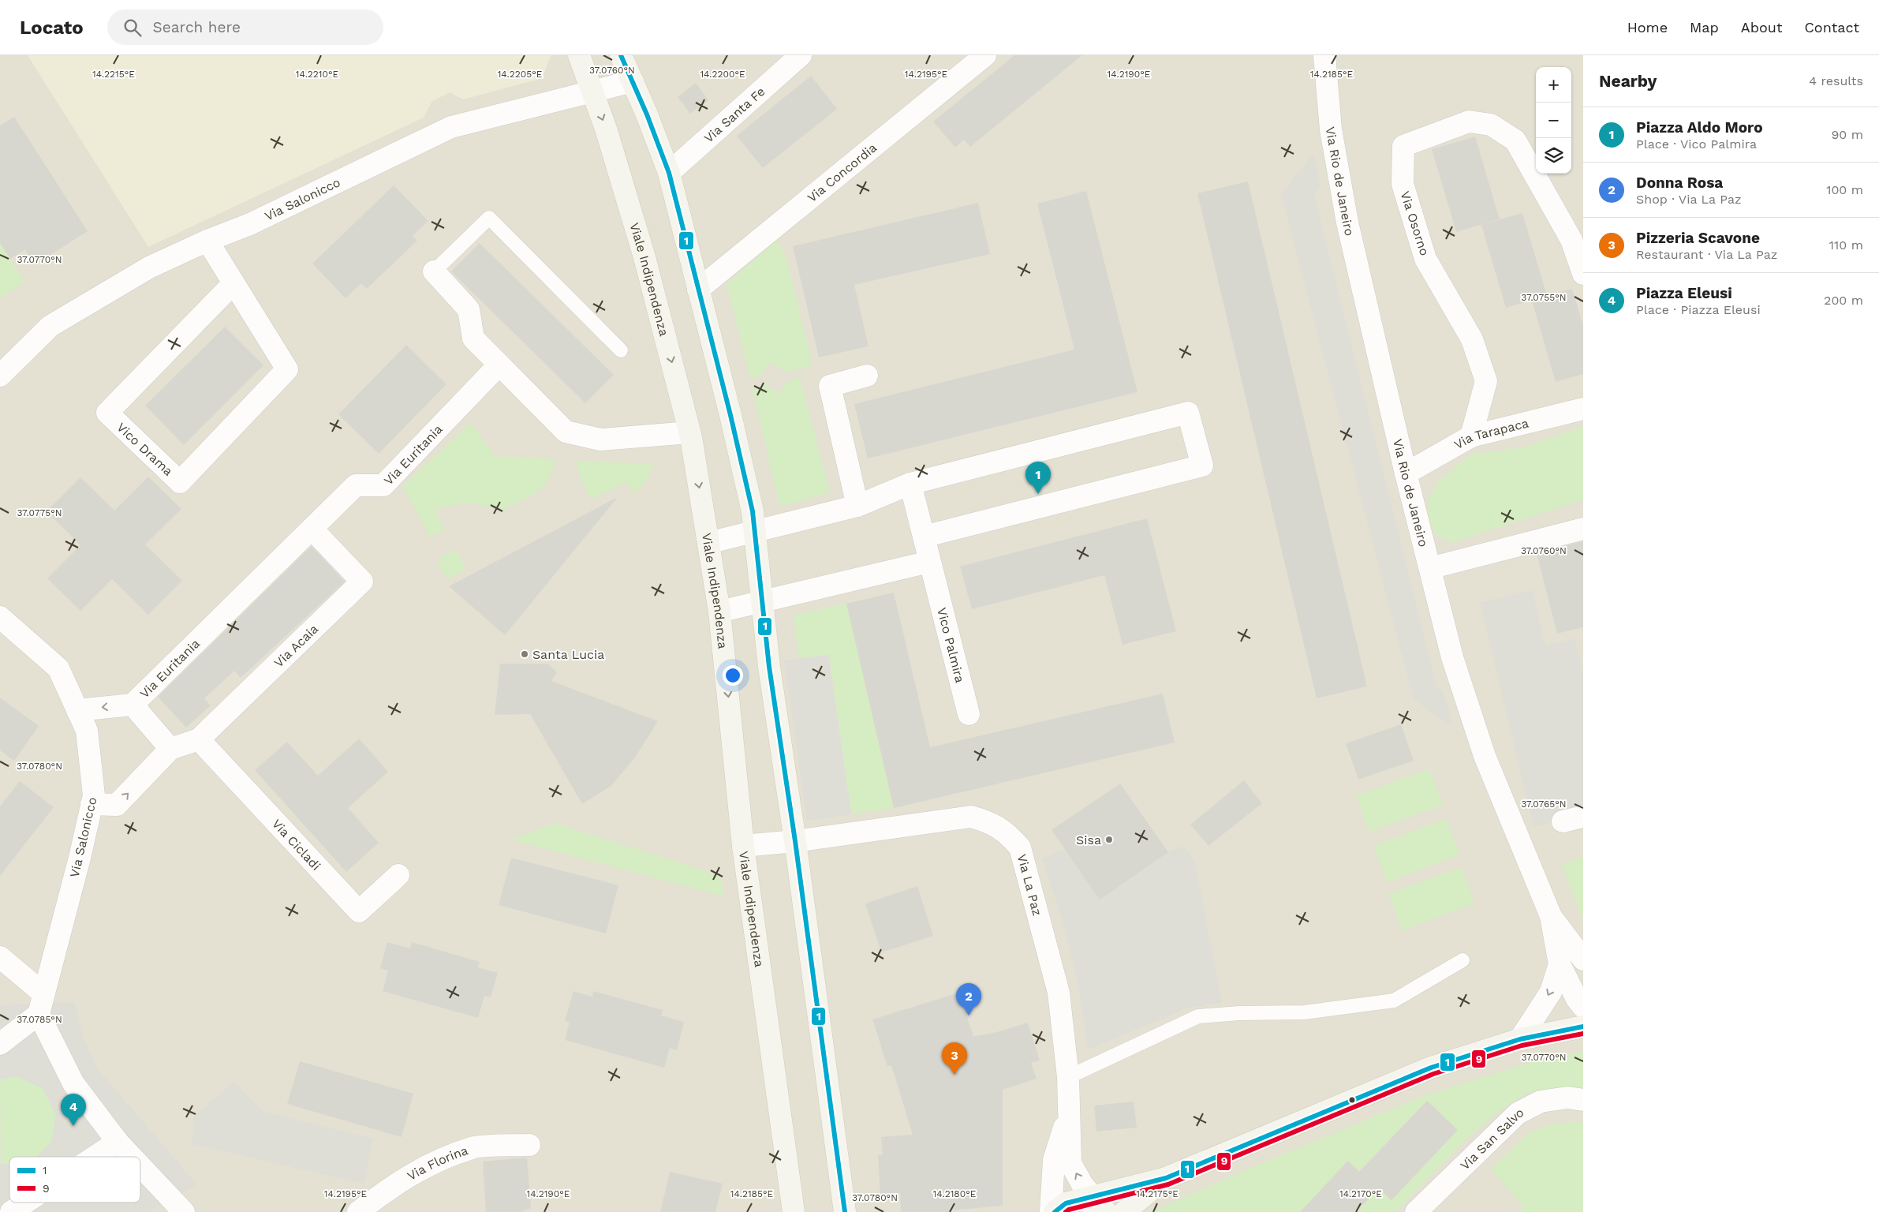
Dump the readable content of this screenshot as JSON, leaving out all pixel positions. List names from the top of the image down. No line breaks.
{"streets":{"street":["Via Santa Fe","Via Concordia","Via Rio de Janeiro","Via Salonicco","Via Osorno","Viale Indipendenza","Via Tarapaca","Vico Drama","Via Euritania","Via Acaia","Vico Palmira","Via Cicladi","Via La Paz","Via San Salvo","Via Florina"]},"crossings":[["Via Rio de Janeiro","Via Tarapaca"],["Via Salonicco","Viale Indipendenza"],["Via Salonicco","Vico Drama"],["Via Salonicco","Via Euritania"],["Via Salonicco","Via Acaia"],["Via Osorno","Via Tarapaca"],["Viale Indipendenza","Via La Paz"],["Via Euritania","Via Acaia"],["Via Acaia","Via Cicladi"]],"places":["Santa Lucia","Sisa"],"lines":["transit line 1","transit line 9"],"legend":["1","9"],"page":{"header":"Locato","search":"Search here","nav":["Home","Map","About","Contact"],"heading":["Nearby","4 results"],"map_buttons":["+","−"],"list":[{"mark":"1","name":"Piazza Aldo Moro","note":"Place · Vico Palmira","value":"90 m"},{"mark":"2","name":"Donna Rosa","note":"Shop · Via La Paz","value":"100 m"},{"mark":"3","name":"Pizzeria Scavone","note":"Restaurant · Via La Paz","value":"110 m"},{"mark":"4","name":"Piazza Eleusi","note":"Place · Piazza Eleusi","value":"200 m"}],"pins":["1","2","3","4"]},"coordinates":["37.0760°N","14.2215°E","14.2210°E","14.2205°E","14.2200°E","14.2195°E","14.2190°E","14.2185°E","37.0770°N","37.0755°N","37.0775°N","37.0780°N","37.0765°N","37.0785°N","14.2180°E","14.2175°E","14.2170°E"]}
